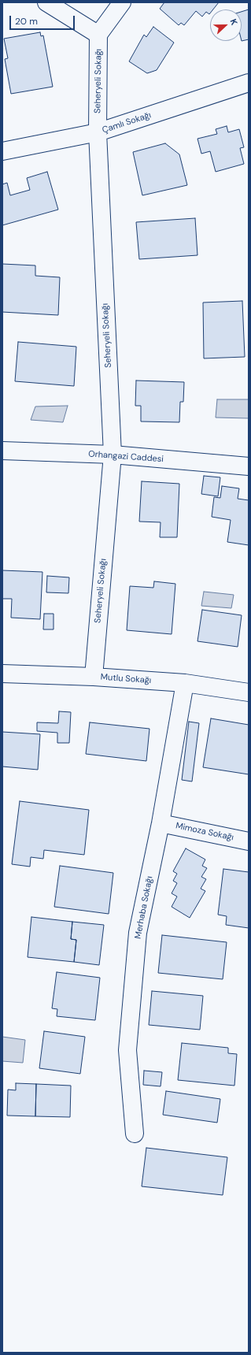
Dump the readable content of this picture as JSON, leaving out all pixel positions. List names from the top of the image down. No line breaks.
{"streets":{"street":["Seheryeli Sokağı","Çamlı Sokağı","Orhangazi Caddesi","Mutlu Sokağı","Mimoza Sokağı","Merhaba Sokağı"]},"crossings":[["Seheryeli Sokağı","Çamlı Sokağı"],["Seheryeli Sokağı","Orhangazi Caddesi"],["Seheryeli Sokağı","Mutlu Sokağı"],["Mutlu Sokağı","Merhaba Sokağı"],["Mimoza Sokağı","Merhaba Sokağı"]],"scale_bar":"20 m","north":"right"}
